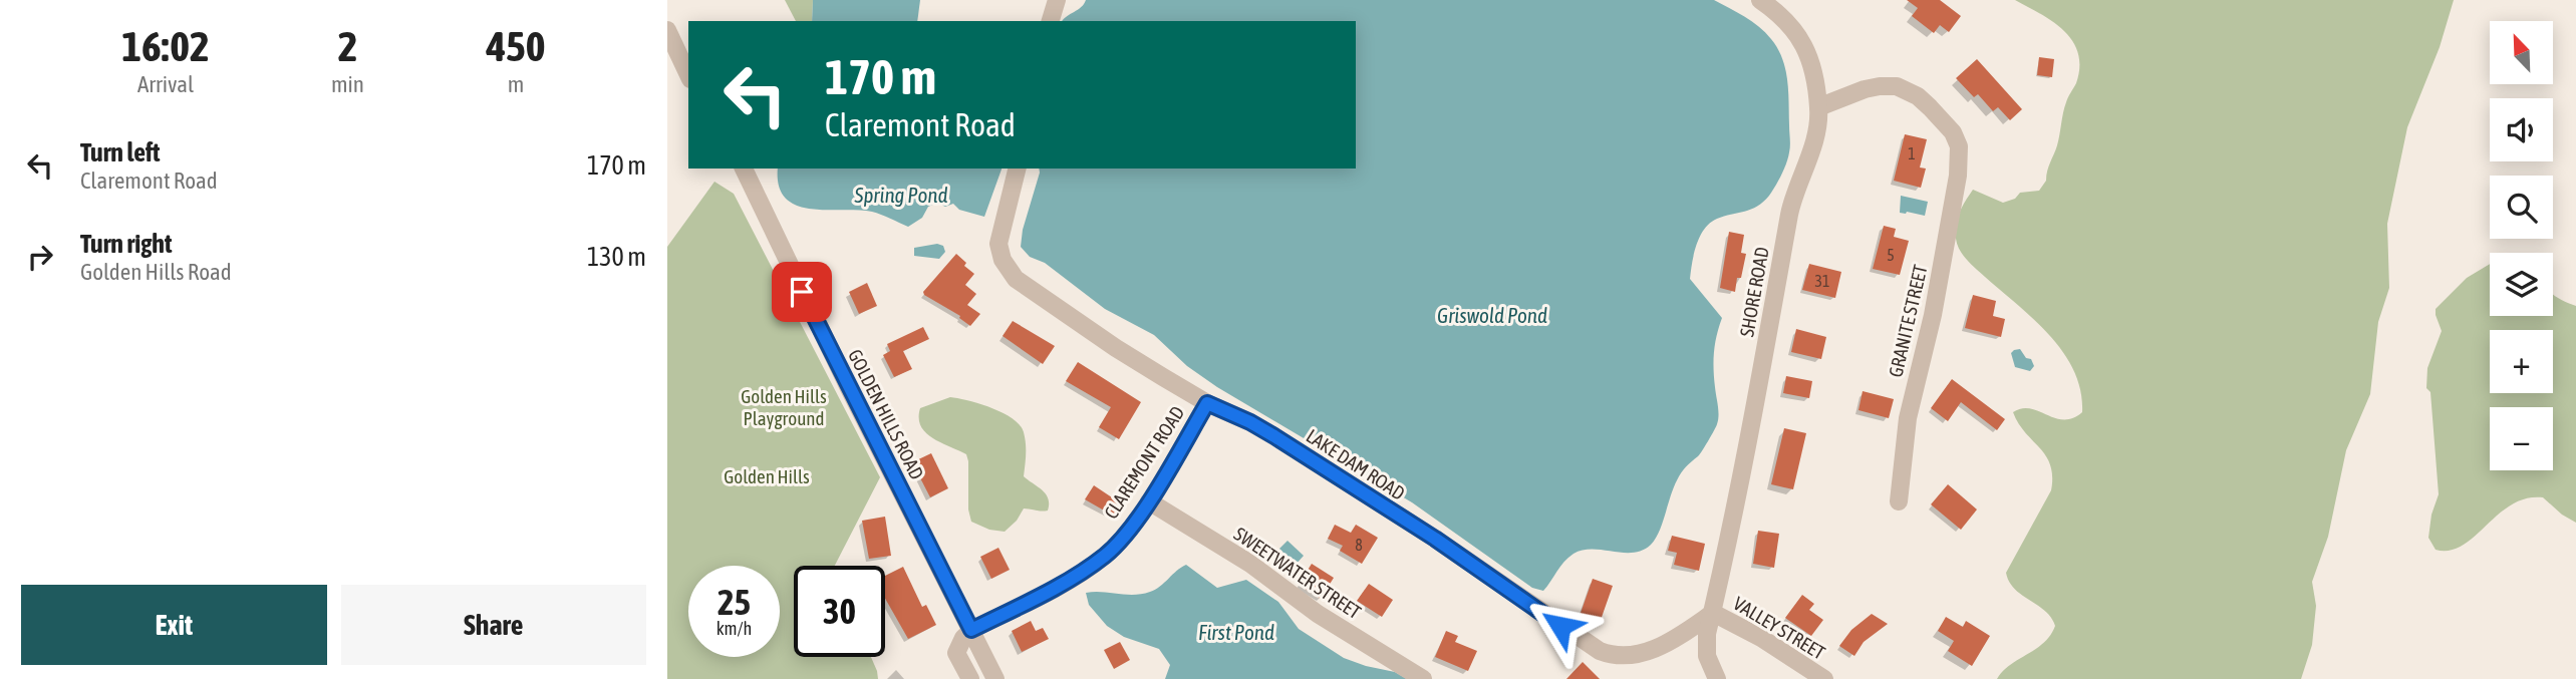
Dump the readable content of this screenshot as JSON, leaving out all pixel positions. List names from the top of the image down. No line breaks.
{"streets":{"street":["SHORE ROAD","GRANITE STREET","GOLDEN HILLS ROAD","CLAREMONT ROAD","LAKE DAM ROAD","SWEETWATER STREET","VALLEY STREET"]},"crossings":[["SHORE ROAD","GRANITE STREET"],["SHORE ROAD","LAKE DAM ROAD"],["SHORE ROAD","VALLEY STREET"],["GOLDEN HILLS ROAD","CLAREMONT ROAD"],["CLAREMONT ROAD","LAKE DAM ROAD"],["CLAREMONT ROAD","SWEETWATER STREET"],["LAKE DAM ROAD","VALLEY STREET"]],"water":["Spring Pond","Griswold Pond","First Pond"],"parks":["Golden Hills Playground","Golden Hills"],"house_numbers":["1","5","31","8"],"north":"top left","page":{"eta":["16:02","Arrival","2","min","450","m"],"map_buttons":["+","−"],"turn":["170 m","Claremont Road"],"list":[{"name":"Turn left","note":"Claremont Road","value":"170 m"},{"name":"Turn right","note":"Golden Hills Road","value":"130 m"}],"speed":"25 km/h","limit":"30","buttons":["Exit","Share"]}}
